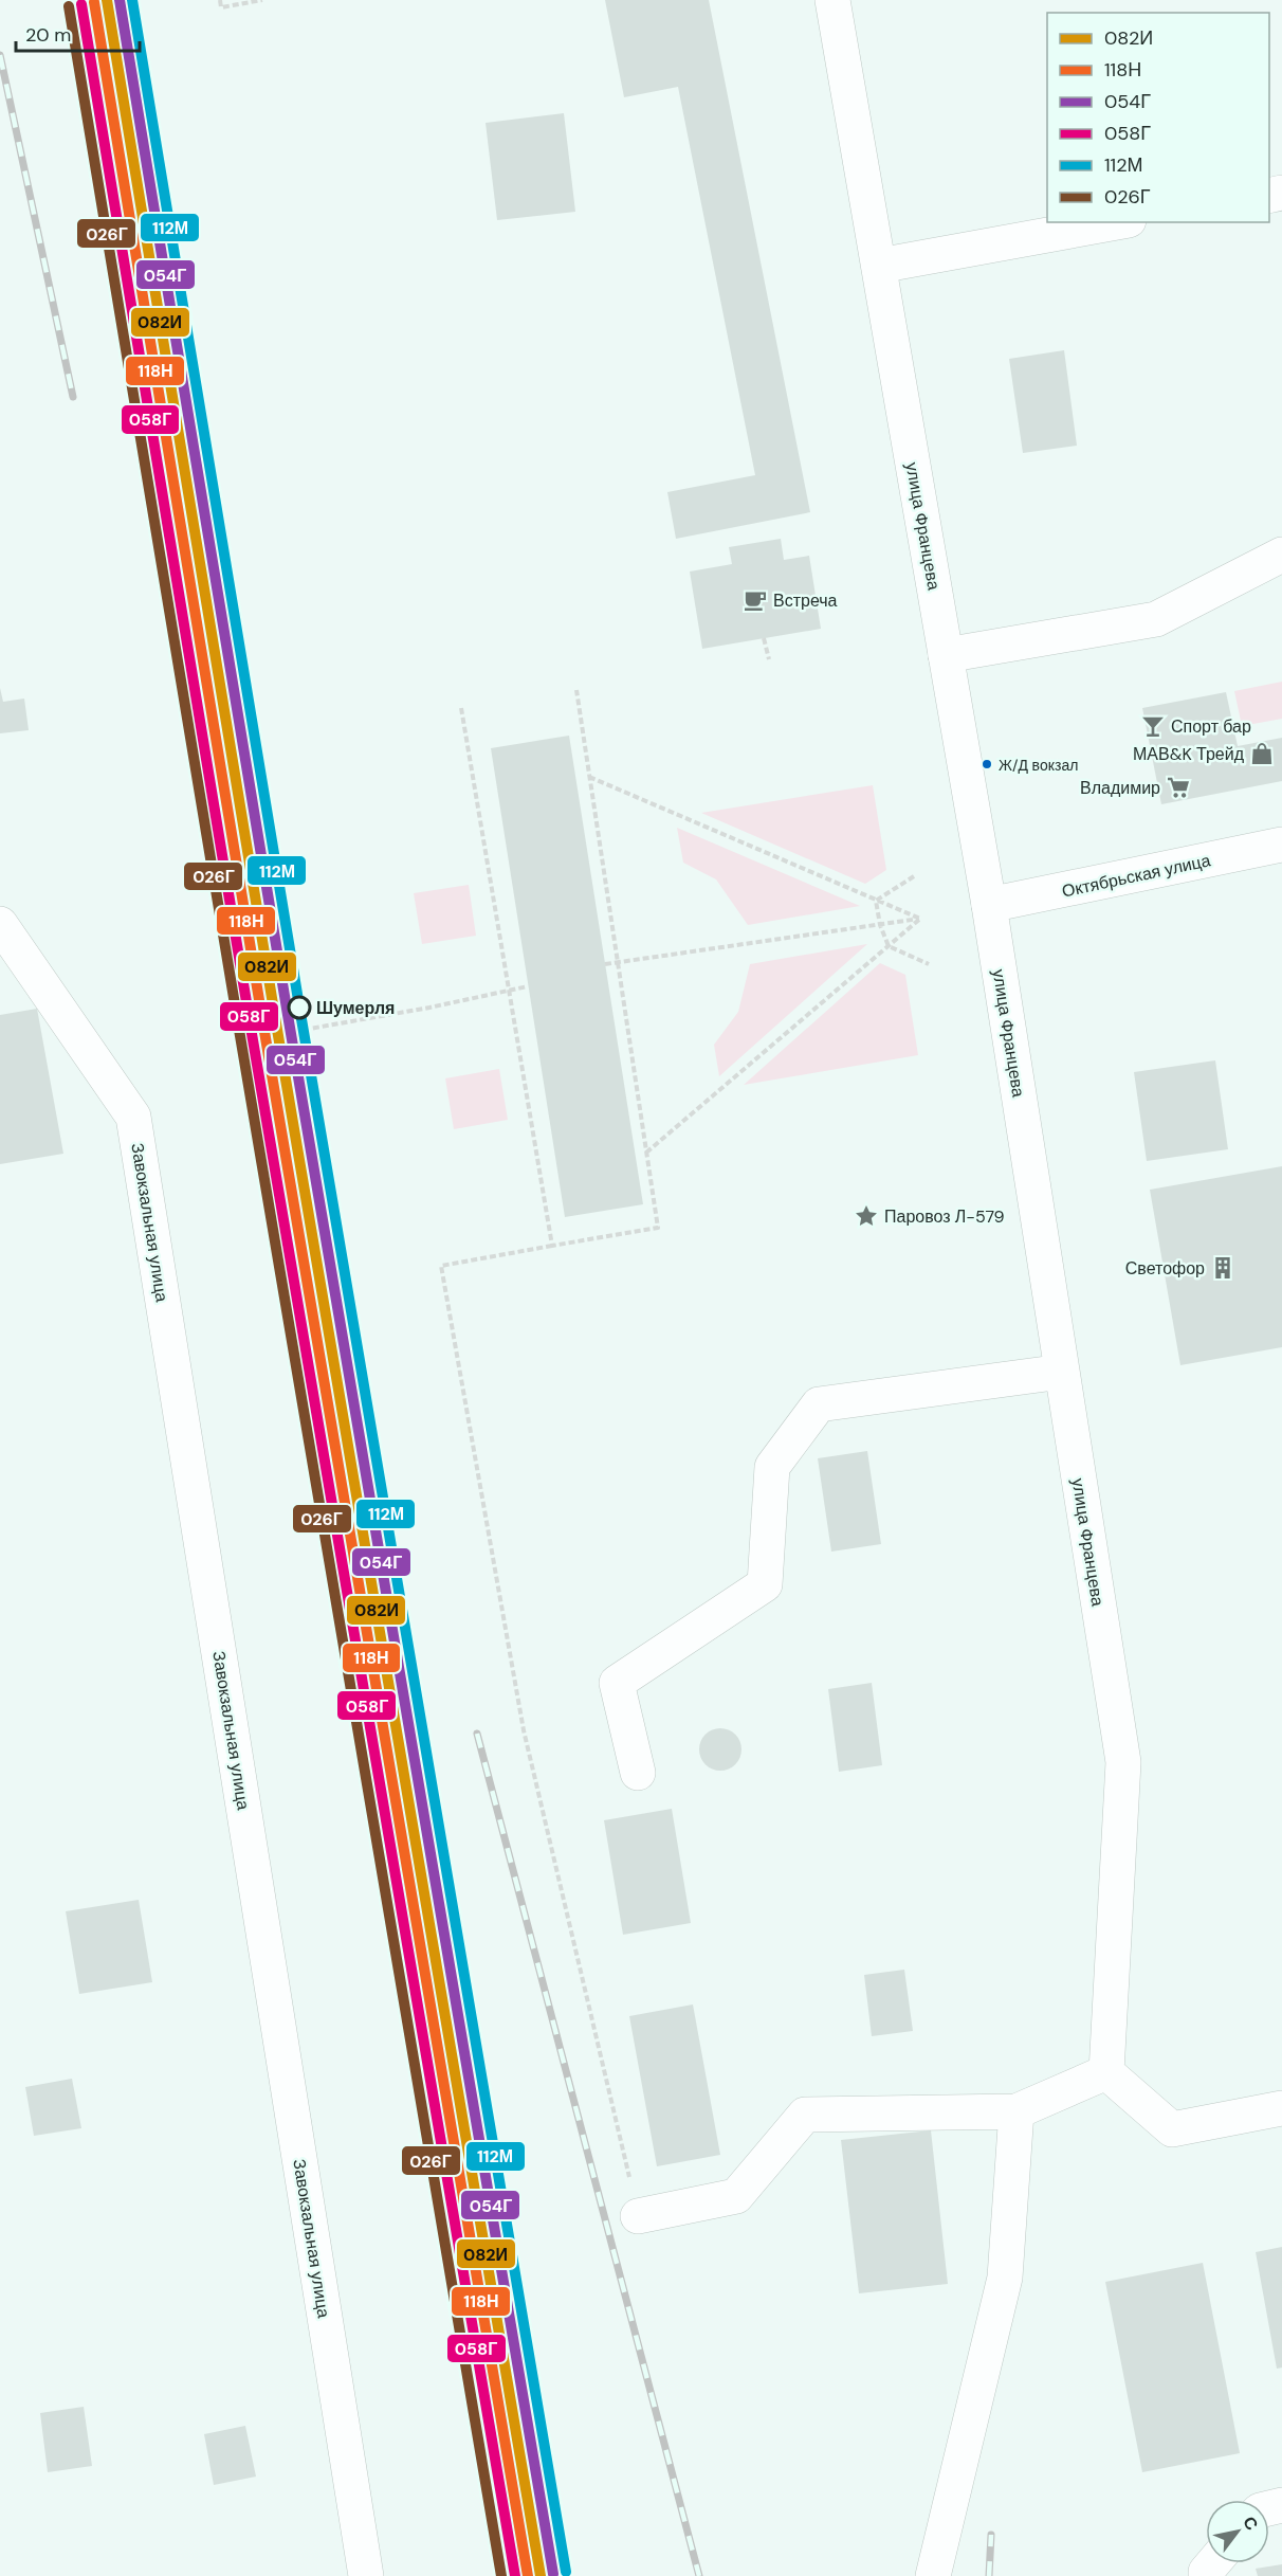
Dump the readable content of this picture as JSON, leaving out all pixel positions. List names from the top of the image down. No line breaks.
{"streets":{"main road":["улица Францева","Октябрьская улица","Завокзальная улица"]},"crossings":[["улица Францева","Октябрьская улица"]],"places":{"cafe":["Встреча"],"bar":["Спорт бар"],"shop":["МАВ&K Трейд"],"other":["Ж/Д вокзал","Шумерля"],"supermarket":["Владимир"],"place":["Паровоз Л-579"],"building":["Светофор"]},"lines":["transit line 082И","transit line 054Г","transit line 112М","transit line 118Н","transit line 058Г","transit line 026Г"],"legend":["082И","118Н","054Г","058Г","112М","026Г"],"scale_bar":"20 m","north":"top right"}
